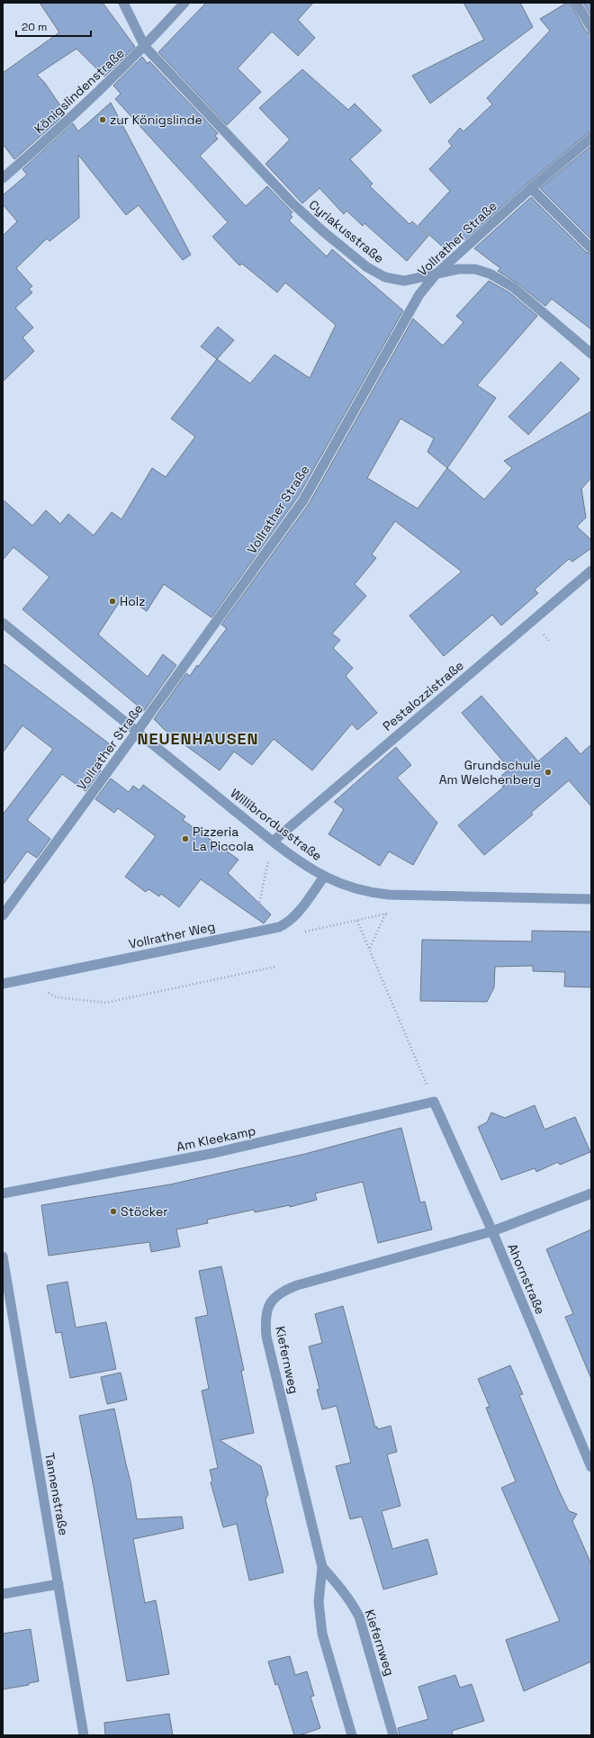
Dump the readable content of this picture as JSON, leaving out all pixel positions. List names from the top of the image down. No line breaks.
{"streets":{"street":["Königslindenstraße","Cyriakusstraße","Vollrather Straße","Pestalozzistraße","Willibrordusstraße","Vollrather Weg","Am Kleekamp","Ahornstraße","Kiefernweg","Tannenstraße"]},"crossings":[["Königslindenstraße","Cyriakusstraße"],["Cyriakusstraße","Vollrather Straße"],["Vollrather Straße","Willibrordusstraße"],["Pestalozzistraße","Willibrordusstraße"],["Willibrordusstraße","Vollrather Weg"],["Am Kleekamp","Ahornstraße"],["Ahornstraße","Kiefernweg"]],"districts":["NEUENHAUSEN"],"places":["zur Königslinde","Holz","Grundschule Am Welchenberg","Pizzeria La Piccola","Stöcker"],"scale_bar":"20 m"}
